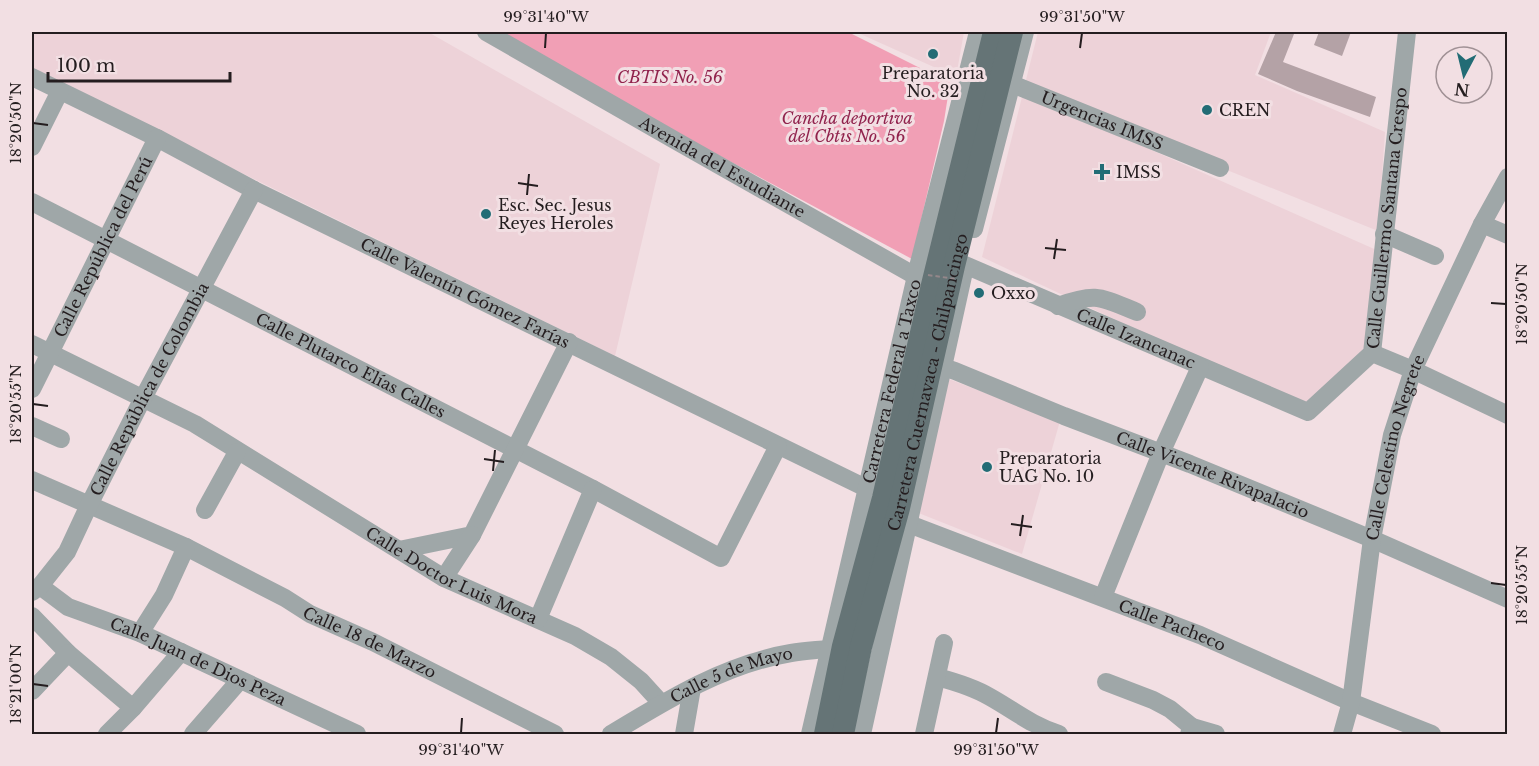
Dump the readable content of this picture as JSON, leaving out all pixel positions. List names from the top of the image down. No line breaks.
{"streets":{"main road":["Carretera Cuernavaca - Chilpancingo"],"street":["Urgencias IMSS","Avenida del Estudiante","Calle Guillermo Santana Crespo","Calle República del Perú","Calle Valentín Gómez Farías","Calle Izancanac","Calle Plutarco Elías Calles","Carretera Federal a Taxco","Calle República de Colombia","Calle Celestino Negrete","Calle Vicente Rivapalacio","Calle Doctor Luis Mora","Calle Pacheco","Calle 18 de Marzo","Calle Juan de Dios Peza","Calle 5 de Mayo"]},"crossings":[["Urgencias IMSS","Carretera Cuernavaca - Chilpancingo"],["Avenida del Estudiante","Calle Izancanac"],["Avenida del Estudiante","Carretera Federal a Taxco"],["Avenida del Estudiante","Carretera Cuernavaca - Chilpancingo"],["Calle Guillermo Santana Crespo","Calle Izancanac"],["Calle República del Perú","Calle Valentín Gómez Farías"],["Calle República del Perú","Calle Plutarco Elías Calles"],["Calle República del Perú","Calle Doctor Luis Mora"],["Calle Valentín Gómez Farías","Calle Plutarco Elías Calles"],["Calle Valentín Gómez Farías","Carretera Federal a Taxco"],["Calle Valentín Gómez Farías","Carretera Cuernavaca - Chilpancingo"],["Calle Valentín Gómez Farías","Calle República de Colombia"],["Calle Valentín Gómez Farías","Calle Pacheco"],["Calle Izancanac","Carretera Federal a Taxco"],["Calle Izancanac","Carretera Cuernavaca - Chilpancingo"],["Calle Plutarco Elías Calles","Calle República de Colombia"],["Carretera Federal a Taxco","Carretera Cuernavaca - Chilpancingo"],["Carretera Federal a Taxco","Calle Pacheco"],["Carretera Federal a Taxco","Calle 5 de Mayo"],["Carretera Cuernavaca - Chilpancingo","Calle Vicente Rivapalacio"],["Carretera Cuernavaca - Chilpancingo","Calle Pacheco"],["Carretera Cuernavaca - Chilpancingo","Calle 5 de Mayo"],["Calle República de Colombia","Calle Doctor Luis Mora"],["Calle República de Colombia","Calle 18 de Marzo"],["Calle República de Colombia","Calle Juan de Dios Peza"],["Calle Celestino Negrete","Calle Vicente Rivapalacio"],["Calle Celestino Negrete","Calle Pacheco"],["Calle Doctor Luis Mora","Calle 5 de Mayo"]],"parks":["CBTIS No. 56","Cancha deportiva del Cbtis No. 56"],"places":{"other":["Preparatoria No. 32","CREN","Esc. Sec. Jesus Reyes Heroles","Oxxo","Preparatoria UAG No. 10"],"health":["IMSS"]},"scale_bar":"100 m","north":"bottom","coordinates":["99°31'40\"W","99°31'50\"W","18°20'50\"N","18°20'55\"N","18°21'00\"N"]}
